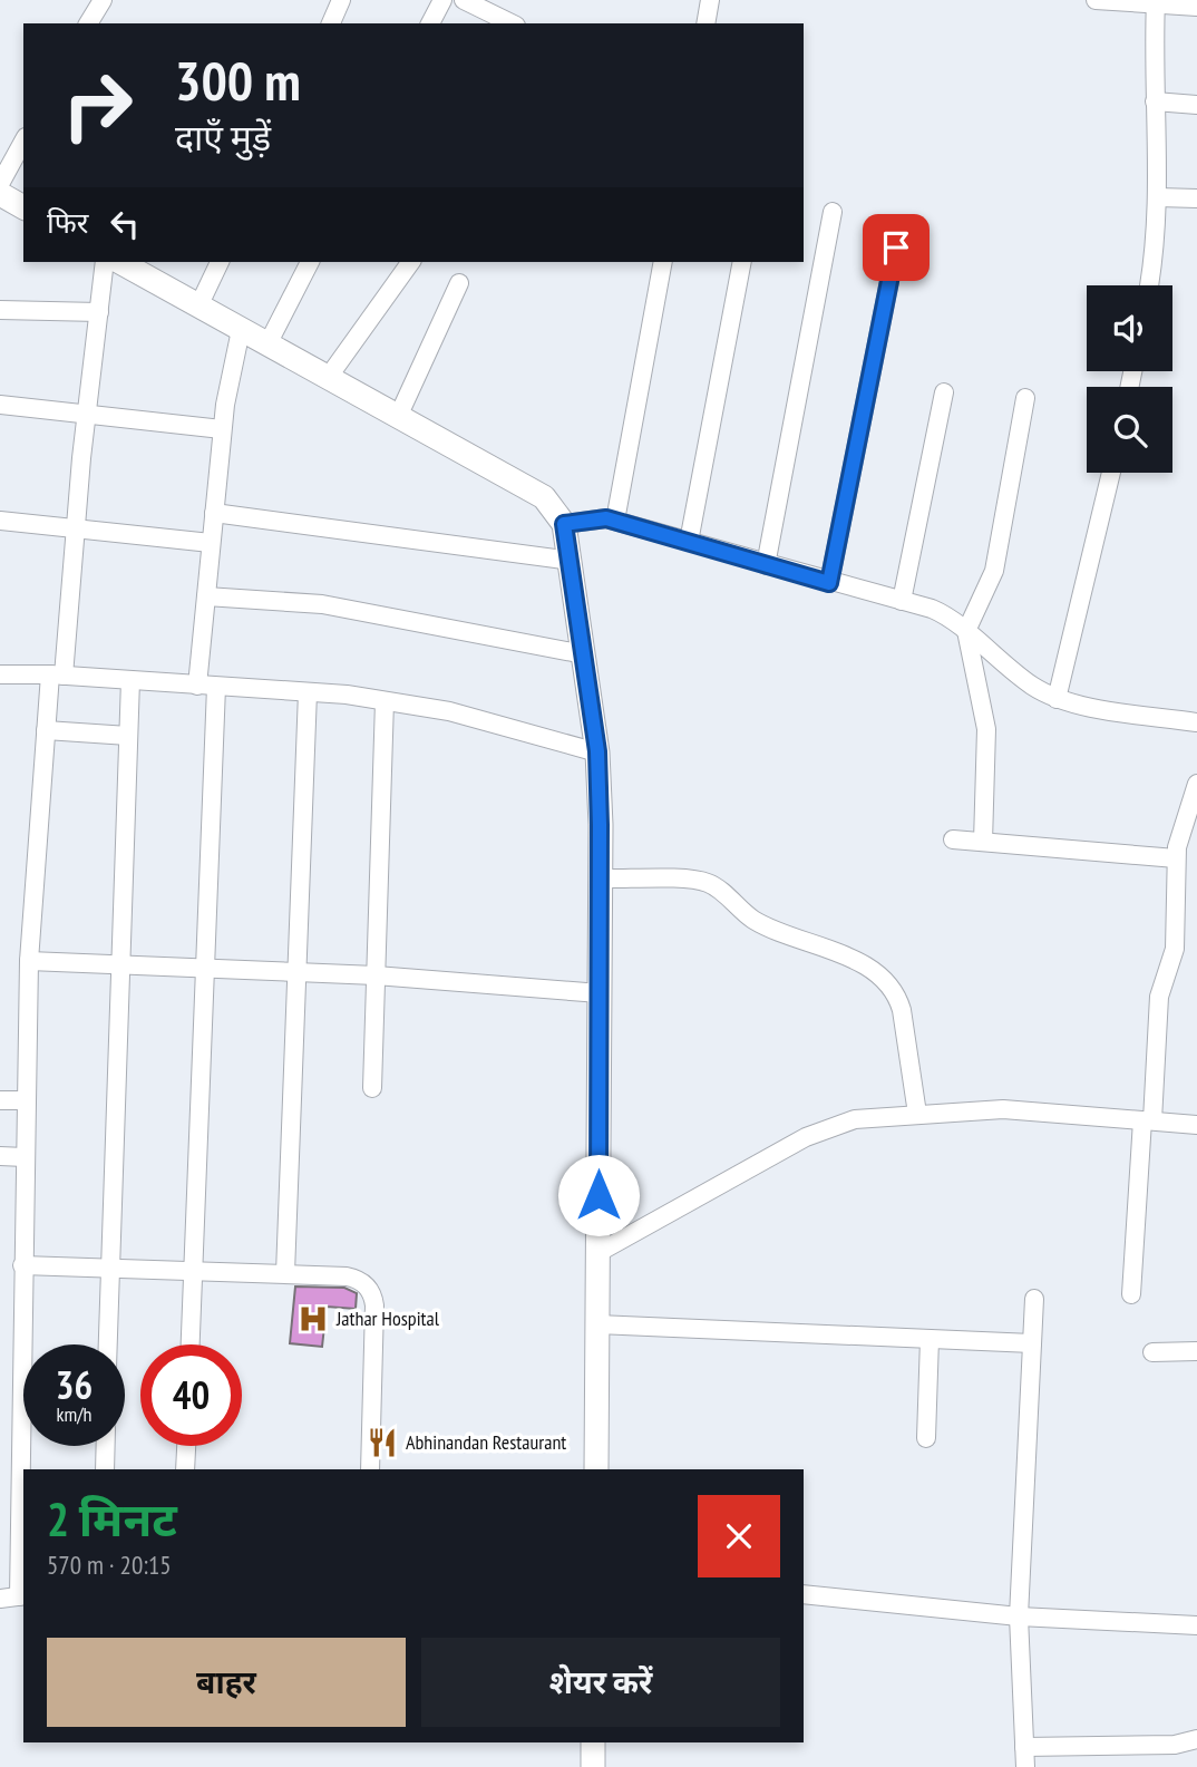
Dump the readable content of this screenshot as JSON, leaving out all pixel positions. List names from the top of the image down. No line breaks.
{"places":{"hospital":["Jathar Hospital"],"restaurant":["Abhinandan Restaurant"]},"page":{"turn":["300 m","दाएँ मुड़ें"],"then":"फिर","speed":"36 km/h","limit":"40","heading":["2 मिनट","570 m · 20:15"],"buttons":["बाहर","शेयर करें"]}}
